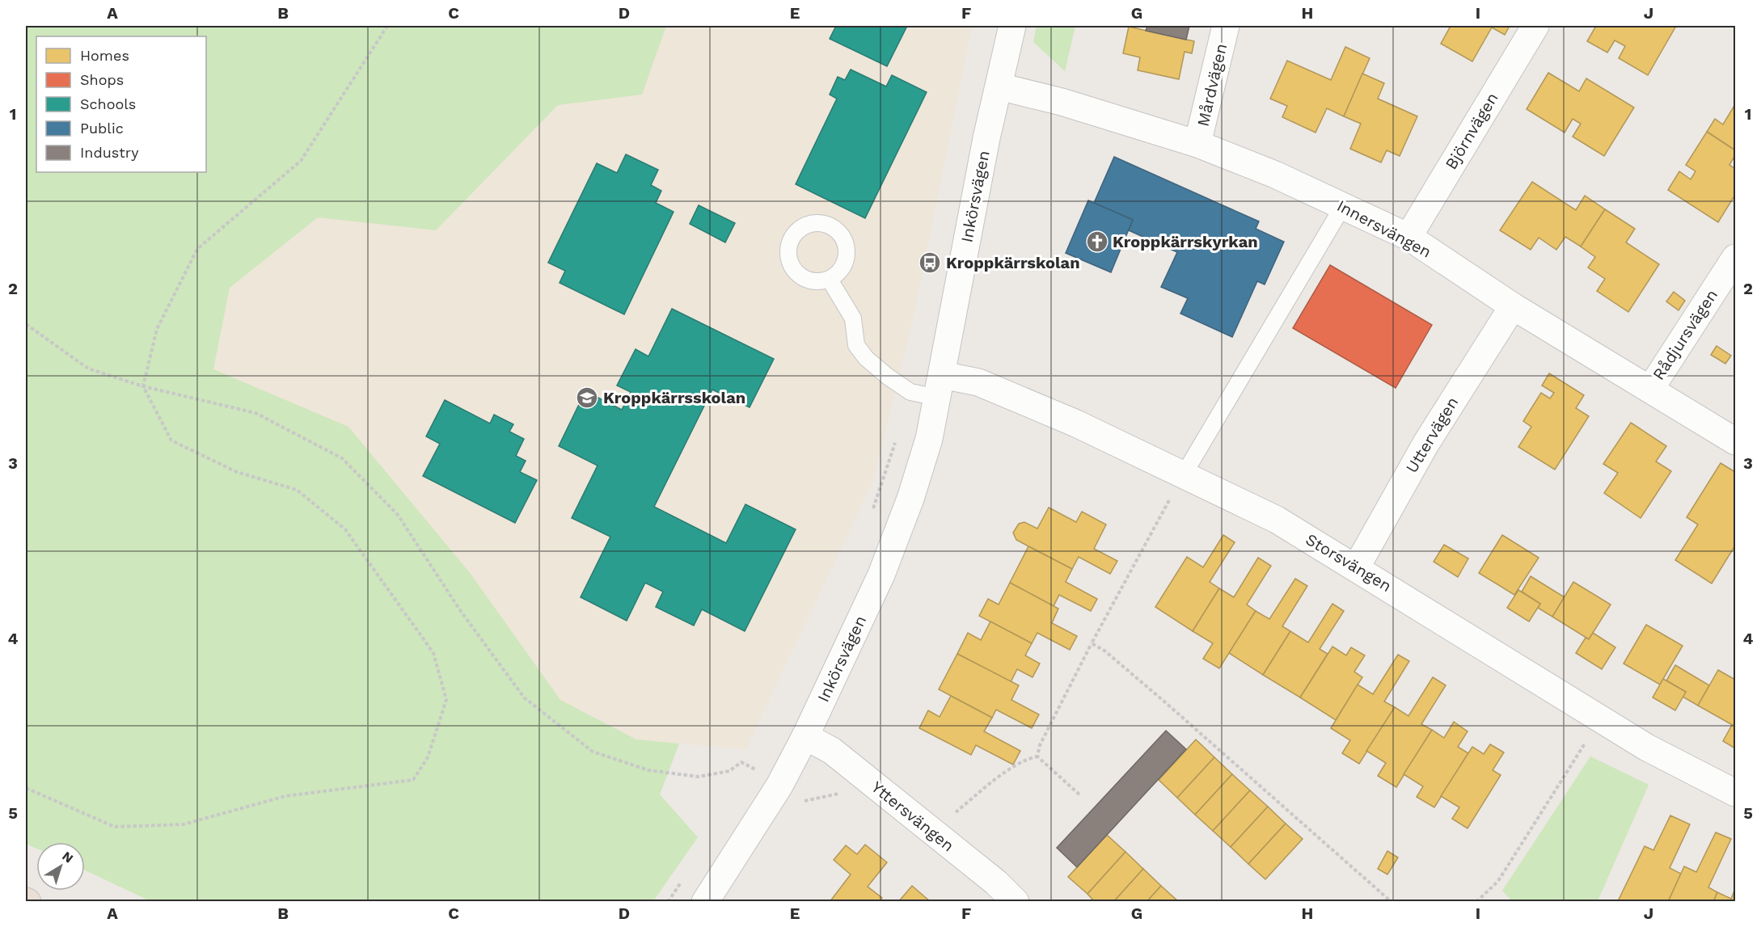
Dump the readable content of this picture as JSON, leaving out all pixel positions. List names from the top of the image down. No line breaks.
{"streets":{"street":["Mårdvägen","Björnvägen","Inkörsvägen","Innersvängen","Rådjursvägen","Uttervägen","Storsvängen","Yttersvängen"]},"crossings":[["Mårdvägen","Innersvängen"],["Björnvägen","Innersvängen"],["Inkörsvägen","Innersvängen"],["Inkörsvägen","Storsvängen"],["Inkörsvägen","Yttersvängen"],["Innersvängen","Rådjursvägen"],["Innersvängen","Uttervägen"],["Uttervägen","Storsvängen"]],"places":{"church":["Kroppkärrskyrkan"],"bus stop":["Kroppkärrskolan"],"school or university":["Kroppkärrsskolan"]},"legend":["Homes","Shops","Schools","Public","Industry"],"north":"top right","grid":{"columns":["A","B","C","D","E","F","G","H","I","J"],"rows":["1","2","3","4","5"]}}
